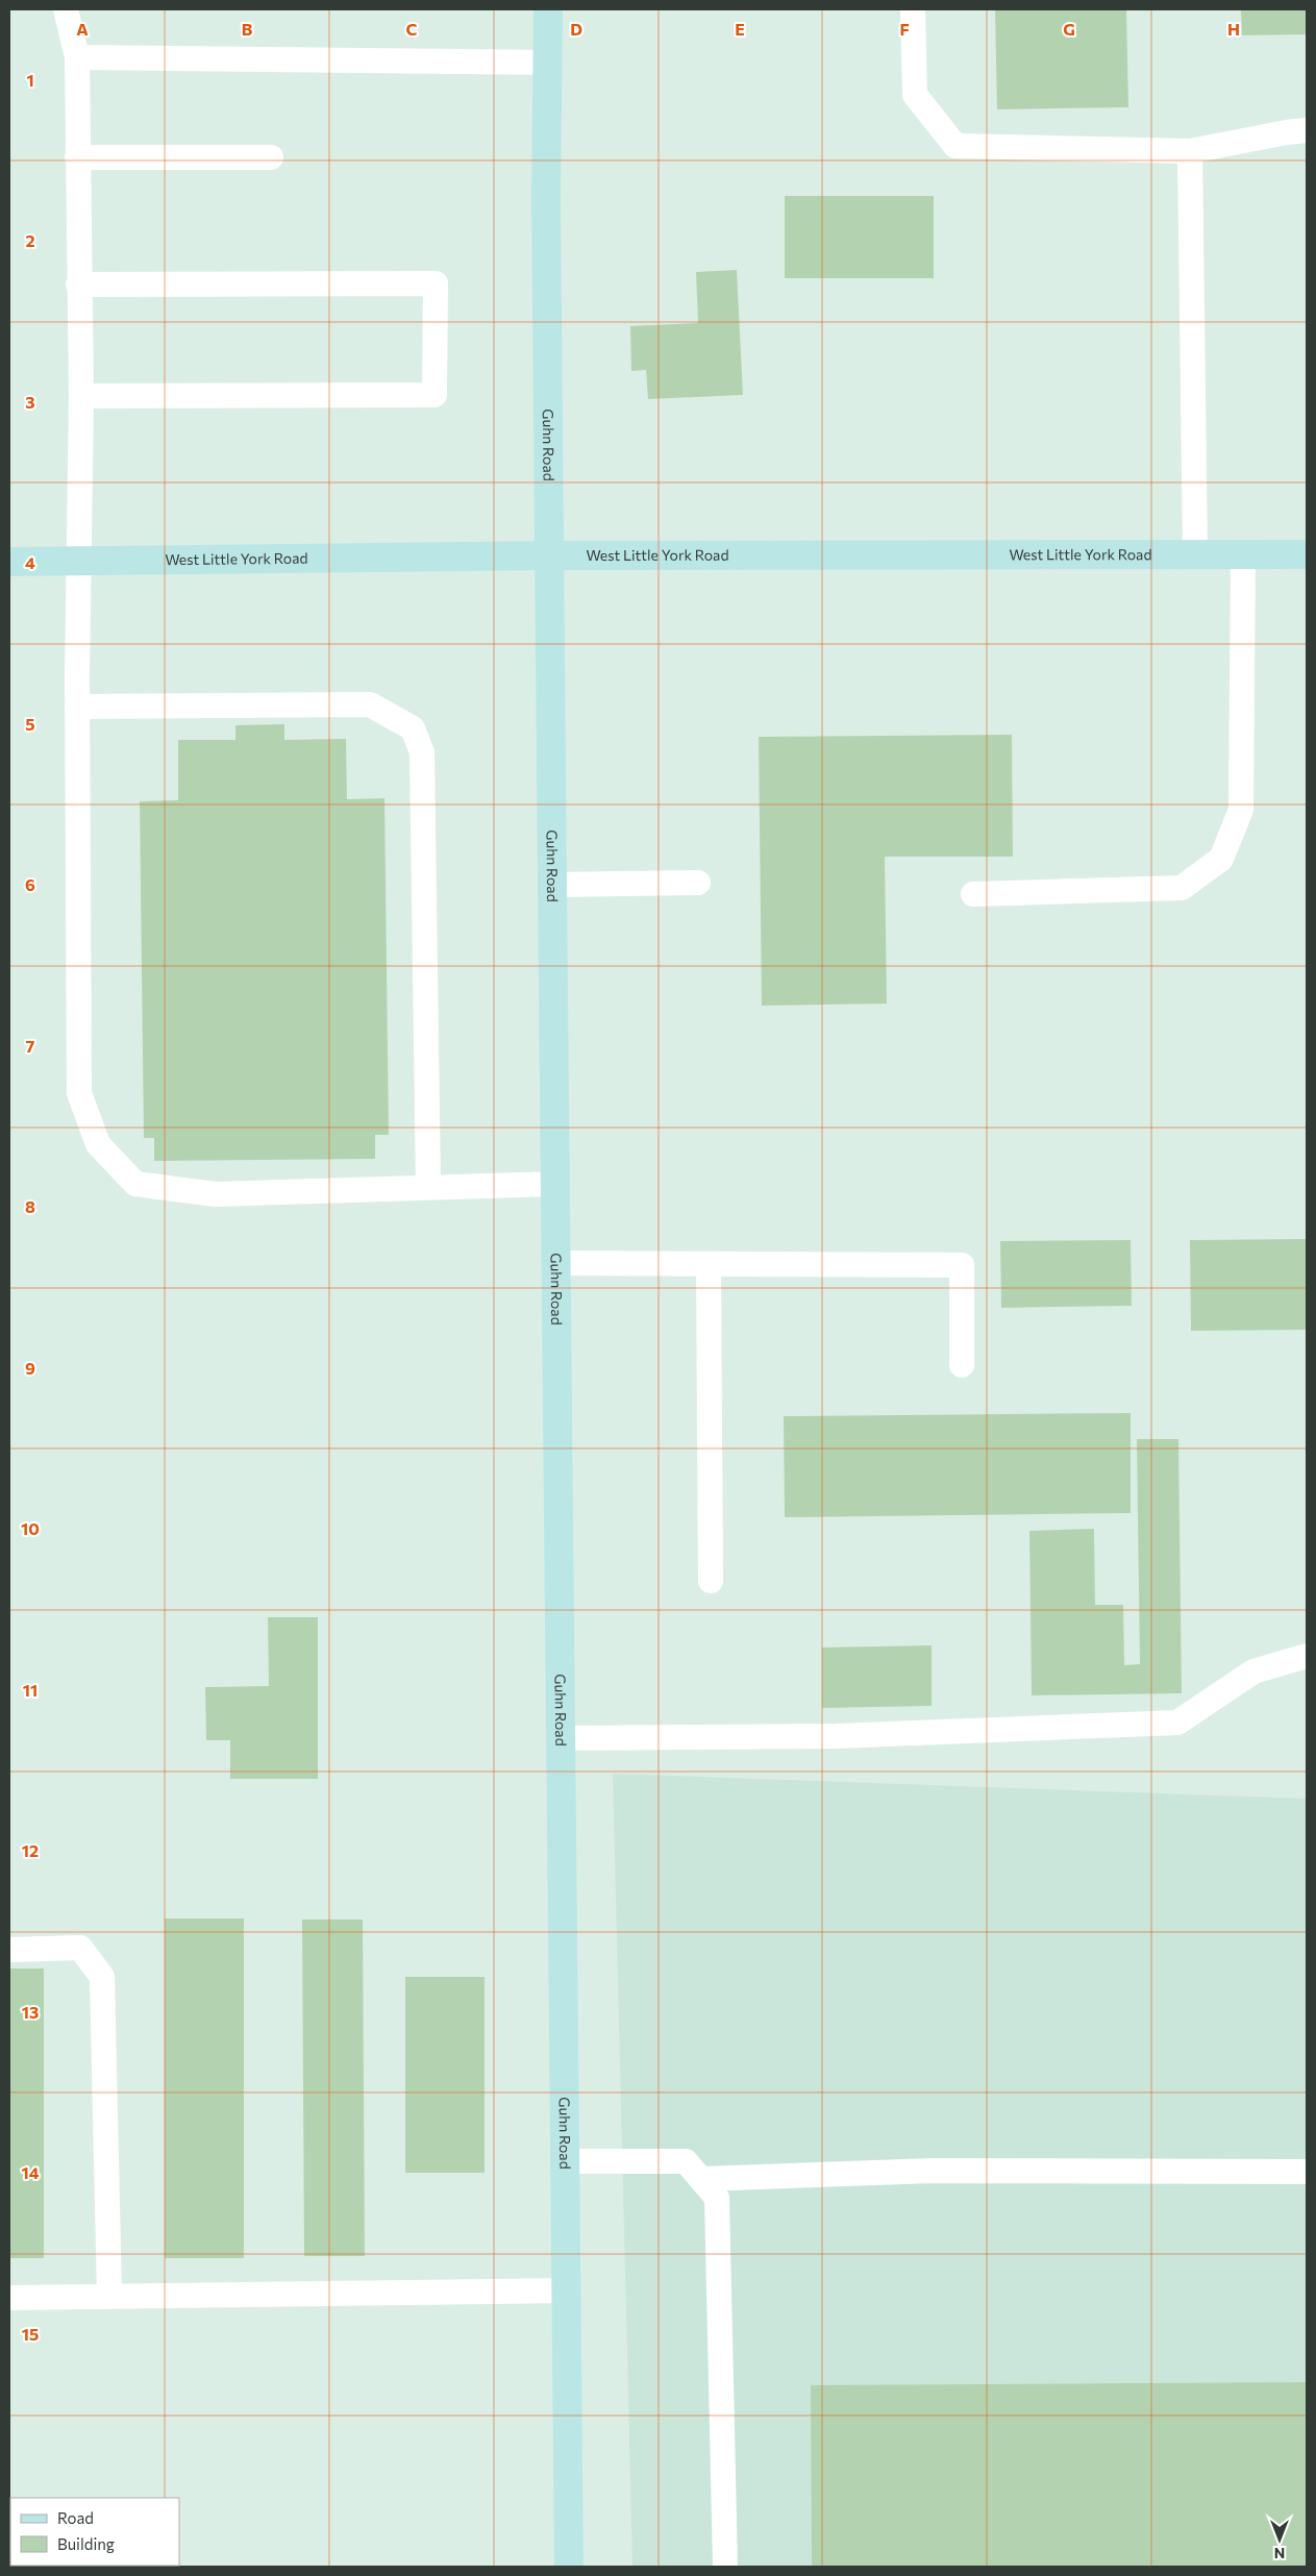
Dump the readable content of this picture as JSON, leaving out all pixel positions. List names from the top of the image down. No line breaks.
{"streets":{"street":["Guhn Road","West Little York Road"]},"crossings":[["Guhn Road","West Little York Road"]],"legend":["Road","Building"],"north":"bottom","grid":{"columns":["A","B","C","D","E","F","G","H"],"rows":["1","2","3","4","5","6","7","8","9","10","11","12","13","14","15"]}}
